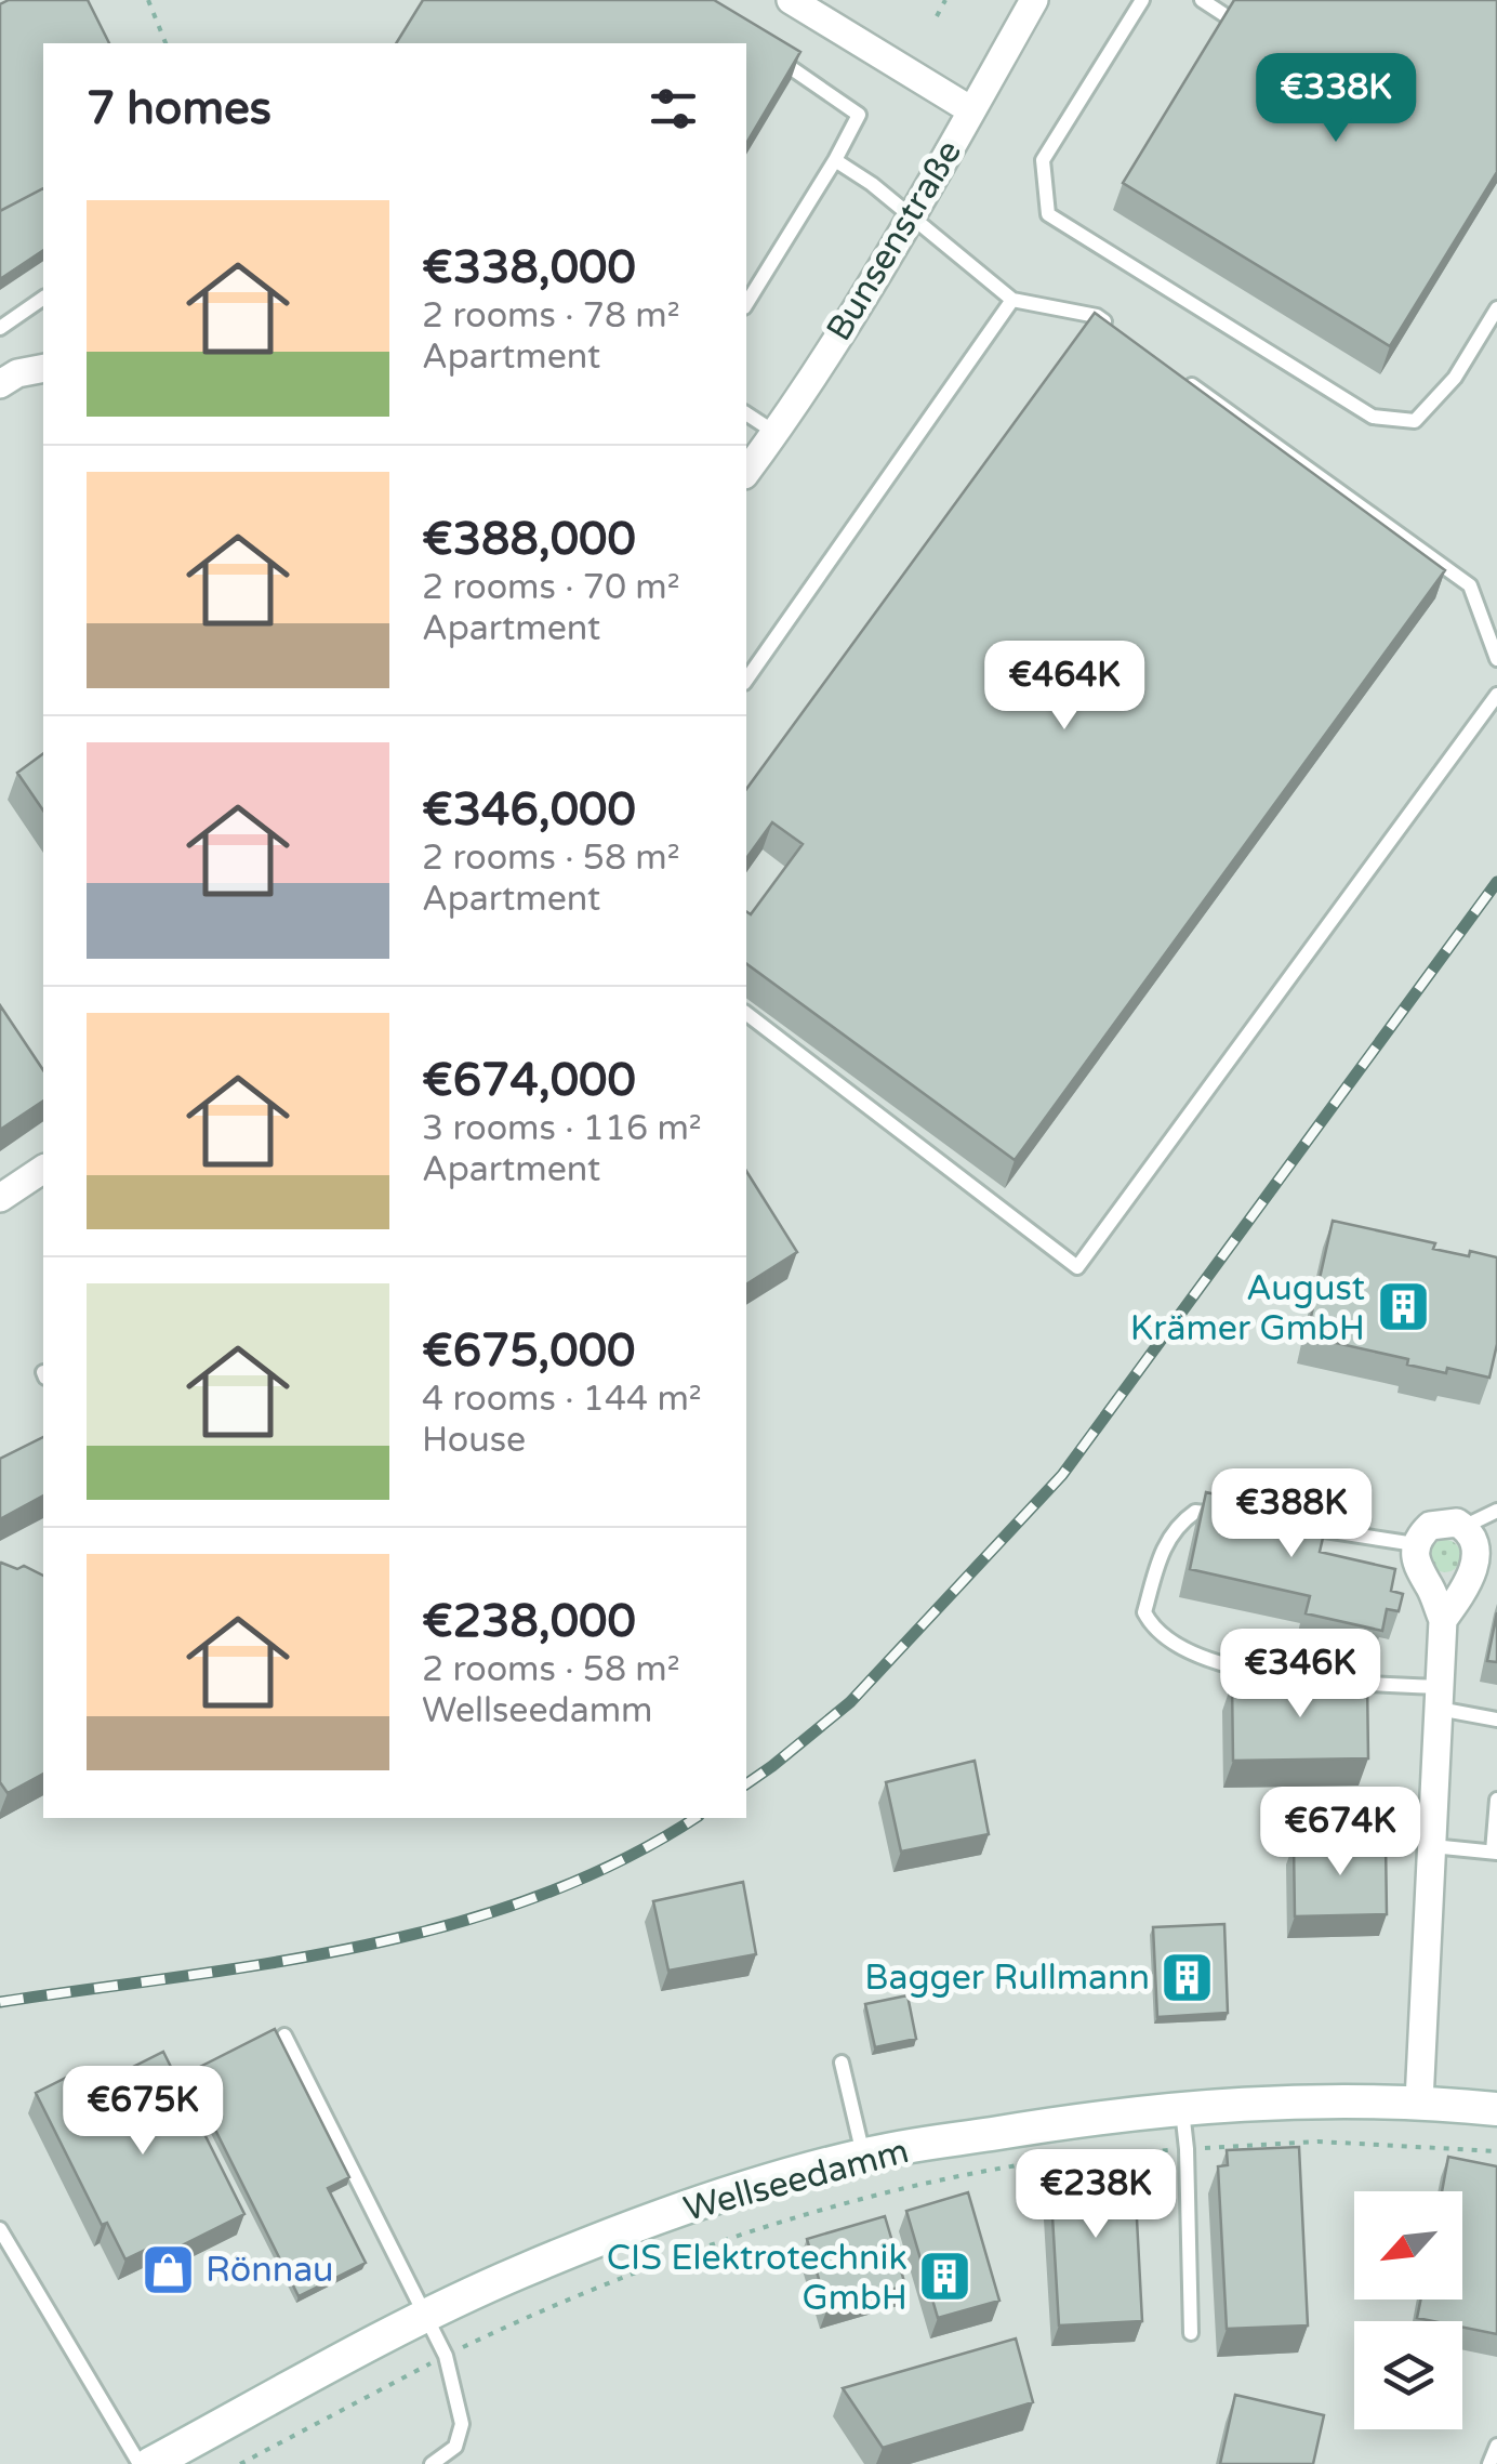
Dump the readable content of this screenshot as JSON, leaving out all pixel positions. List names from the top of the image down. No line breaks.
{"streets":{"main road":["Wellseedamm"],"street":["Bunsenstraße"]},"places":{"building":["August Krämer GmbH","Bagger Rullmann","CIS Elektrotechnik GmbH"],"shop":["Rönnau"]},"north":"bottom left","page":{"heading":"7 homes","price":["€338K","€464K","€388K","€346K","€674K","€675K","€238K"],"list":[{"name":"€338,000","note":"2 rooms · 78 m² · Apartment"},{"name":"€388,000","note":"2 rooms · 70 m² · Apartment"},{"name":"€346,000","note":"2 rooms · 58 m² · Apartment"},{"name":"€674,000","note":"3 rooms · 116 m² · Apartment"},{"name":"€675,000","note":"4 rooms · 144 m² · House"},{"name":"€238,000","note":"2 rooms · 58 m² · Wellseedamm"}]}}
